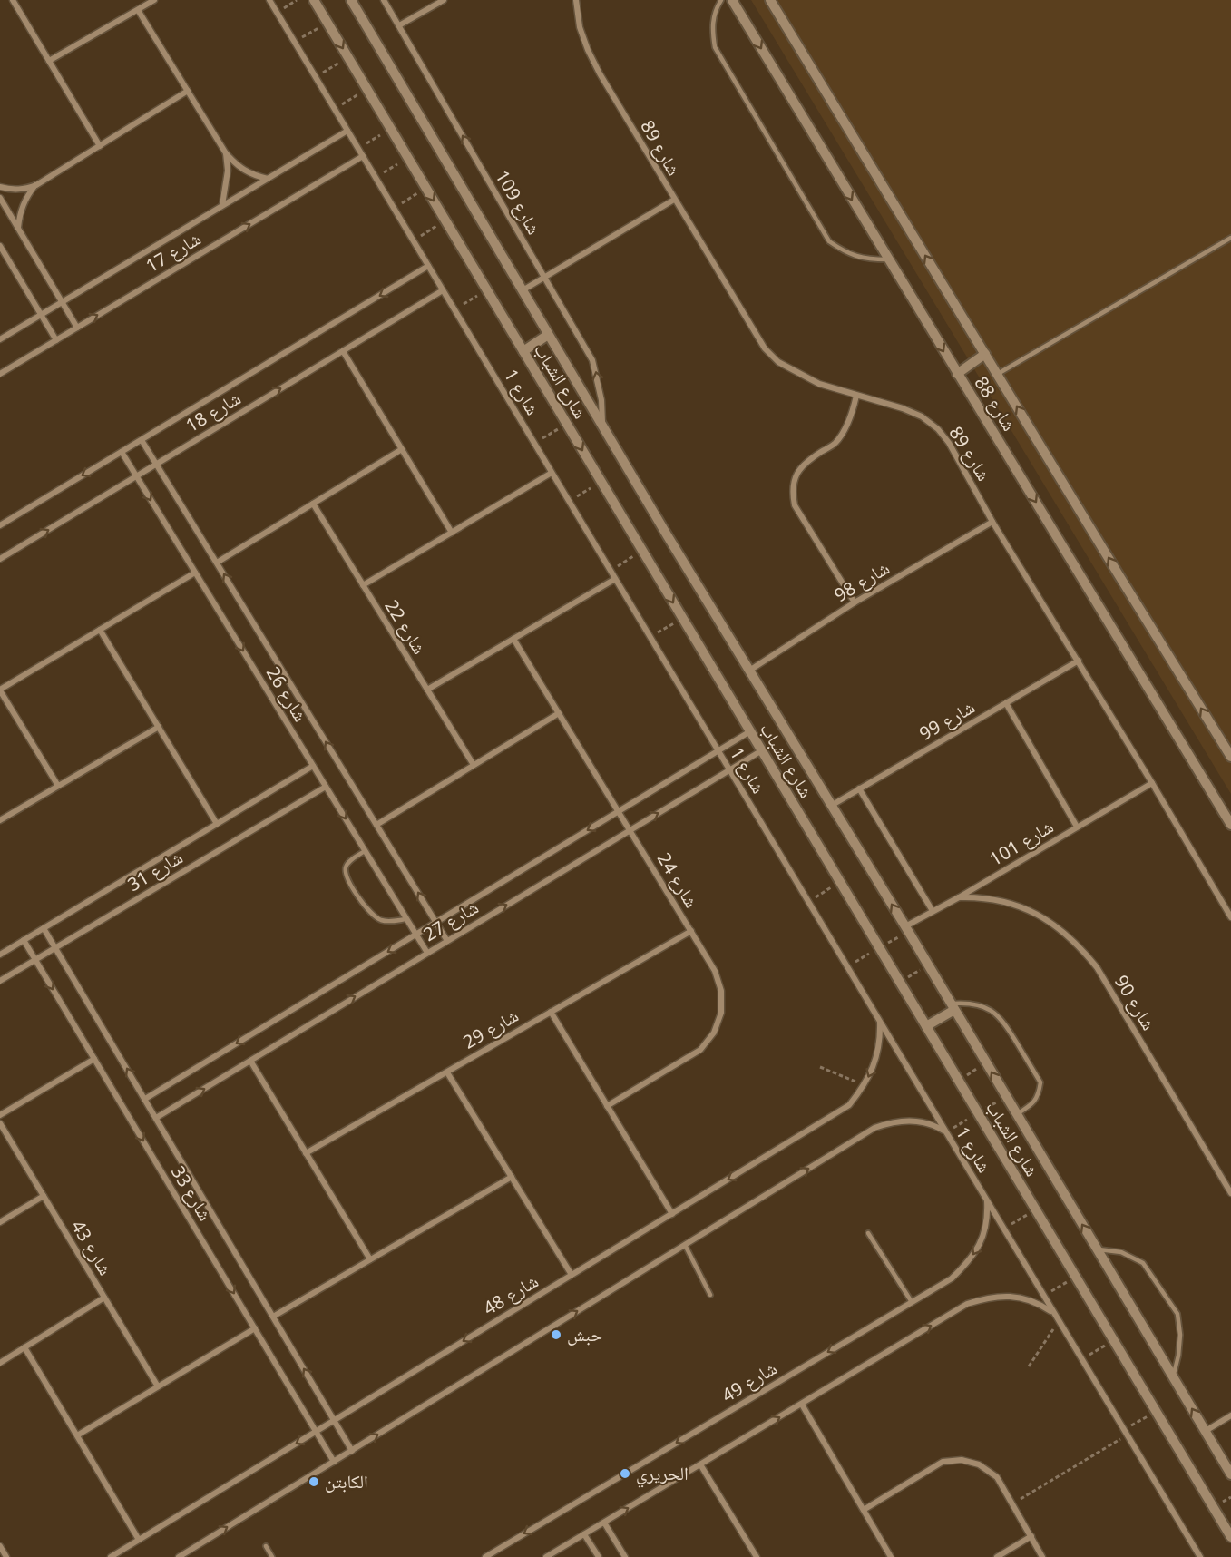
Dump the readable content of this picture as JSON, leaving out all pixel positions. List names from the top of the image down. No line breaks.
{"streets":{"street":["شارع 89","شارع 109","شارع 17","شارع الشباب","شارع 1","شارع 88","شارع 18","شارع 98","شارع 22","شارع 26","شارع 99","شارع 101","شارع 31","شارع 24","شارع 27","شارع 90","شارع 29","شارع 33","شارع 43","شارع 48","شارع 49"]},"crossings":[["شارع 89","شارع 98"],["شارع 89","شارع 99"],["شارع 89","شارع 101"],["شارع 109","شارع الشباب"],["شارع 17","شارع 1"],["شارع الشباب","شارع 98"],["شارع الشباب","شارع 99"],["شارع الشباب","شارع 101"],["شارع الشباب","شارع 27"],["شارع 1","شارع 18"],["شارع 1","شارع 27"],["شارع 1","شارع 48"],["شارع 1","شارع 49"],["شارع 18","شارع 26"],["شارع 26","شارع 31"],["شارع 26","شارع 27"],["شارع 101","شارع 90"],["شارع 31","شارع 33"],["شارع 24","شارع 27"],["شارع 24","شارع 29"],["شارع 27","شارع 33"],["شارع 33","شارع 48"]],"one_way":["شارع 109"],"places":["حبش","الحريري","الكابتن"]}
